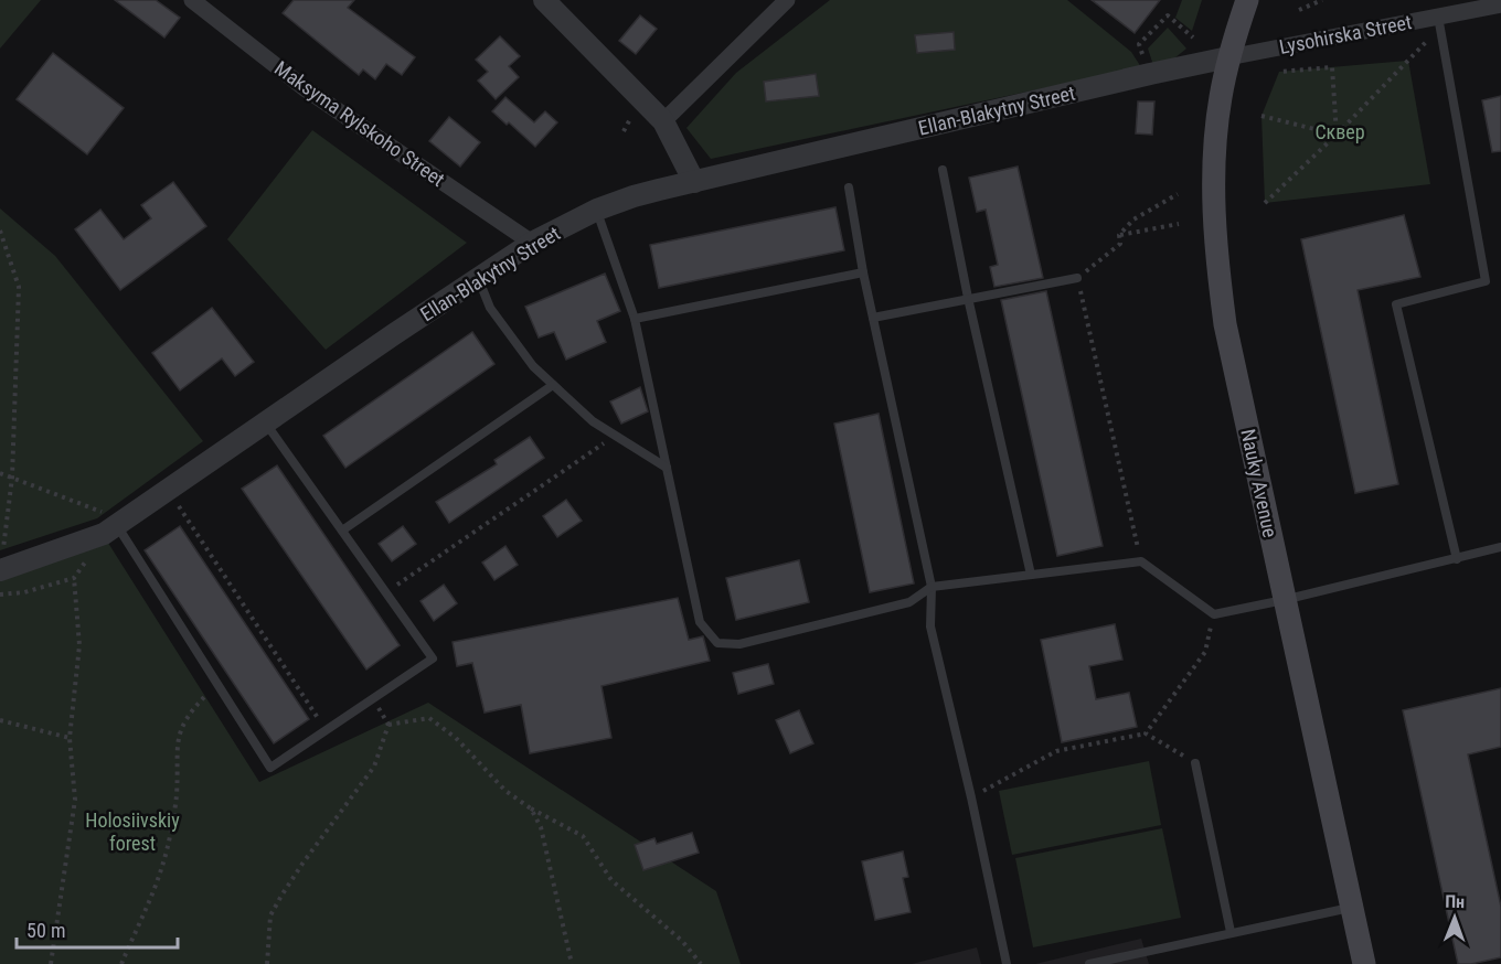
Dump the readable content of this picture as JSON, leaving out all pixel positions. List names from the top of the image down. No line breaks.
{"streets":{"main road":["Nauky Avenue"],"street":["Lysohirska Street","Ellan-Blakytny Street","Maksyma Rylskoho Street"]},"crossings":[["Lysohirska Street","Ellan-Blakytny Street"],["Lysohirska Street","Nauky Avenue"],["Ellan-Blakytny Street","Maksyma Rylskoho Street"],["Ellan-Blakytny Street","Nauky Avenue"]],"parks":["Сквер","Holosiivskiy forest"],"scale_bar":"50 m","north":"top"}
